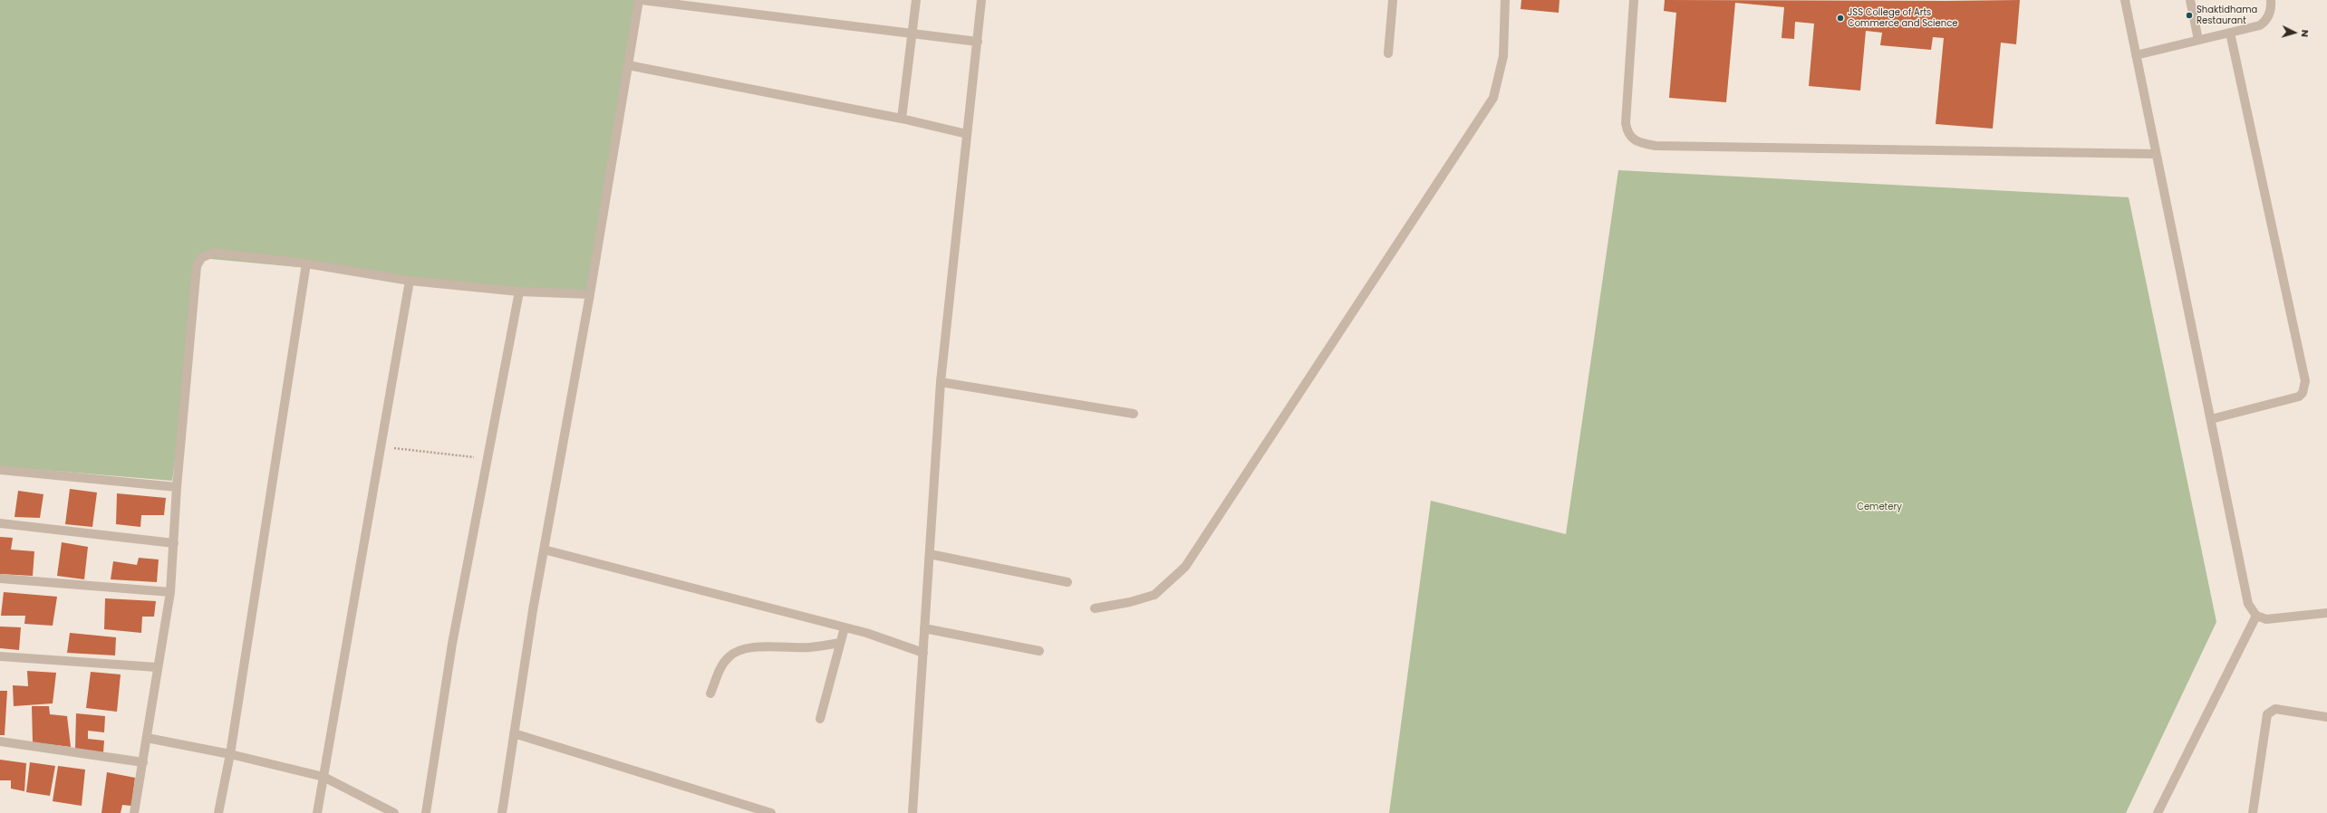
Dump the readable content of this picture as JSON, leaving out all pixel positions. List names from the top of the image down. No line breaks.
{"parks":["Cemetery"],"places":["Shaktidhama Restaurant","JSS College of Arts Commerce and Science"],"north":"right"}
